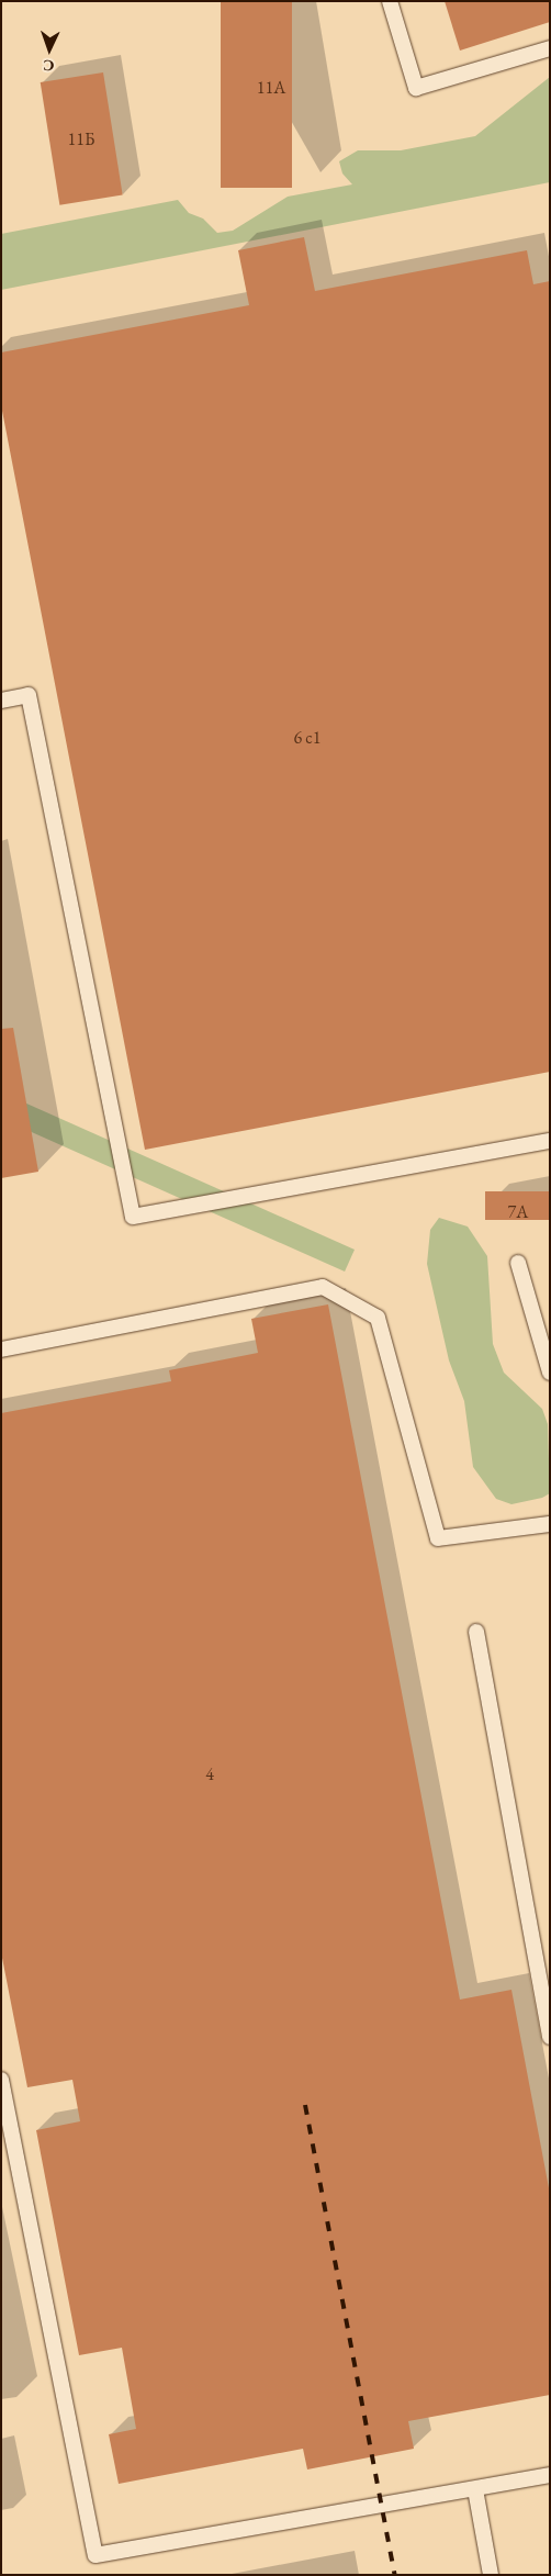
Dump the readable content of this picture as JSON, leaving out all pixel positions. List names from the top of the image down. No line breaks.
{"house_numbers":["11А","11Б","6 с1","7А","4"],"north":"bottom"}
